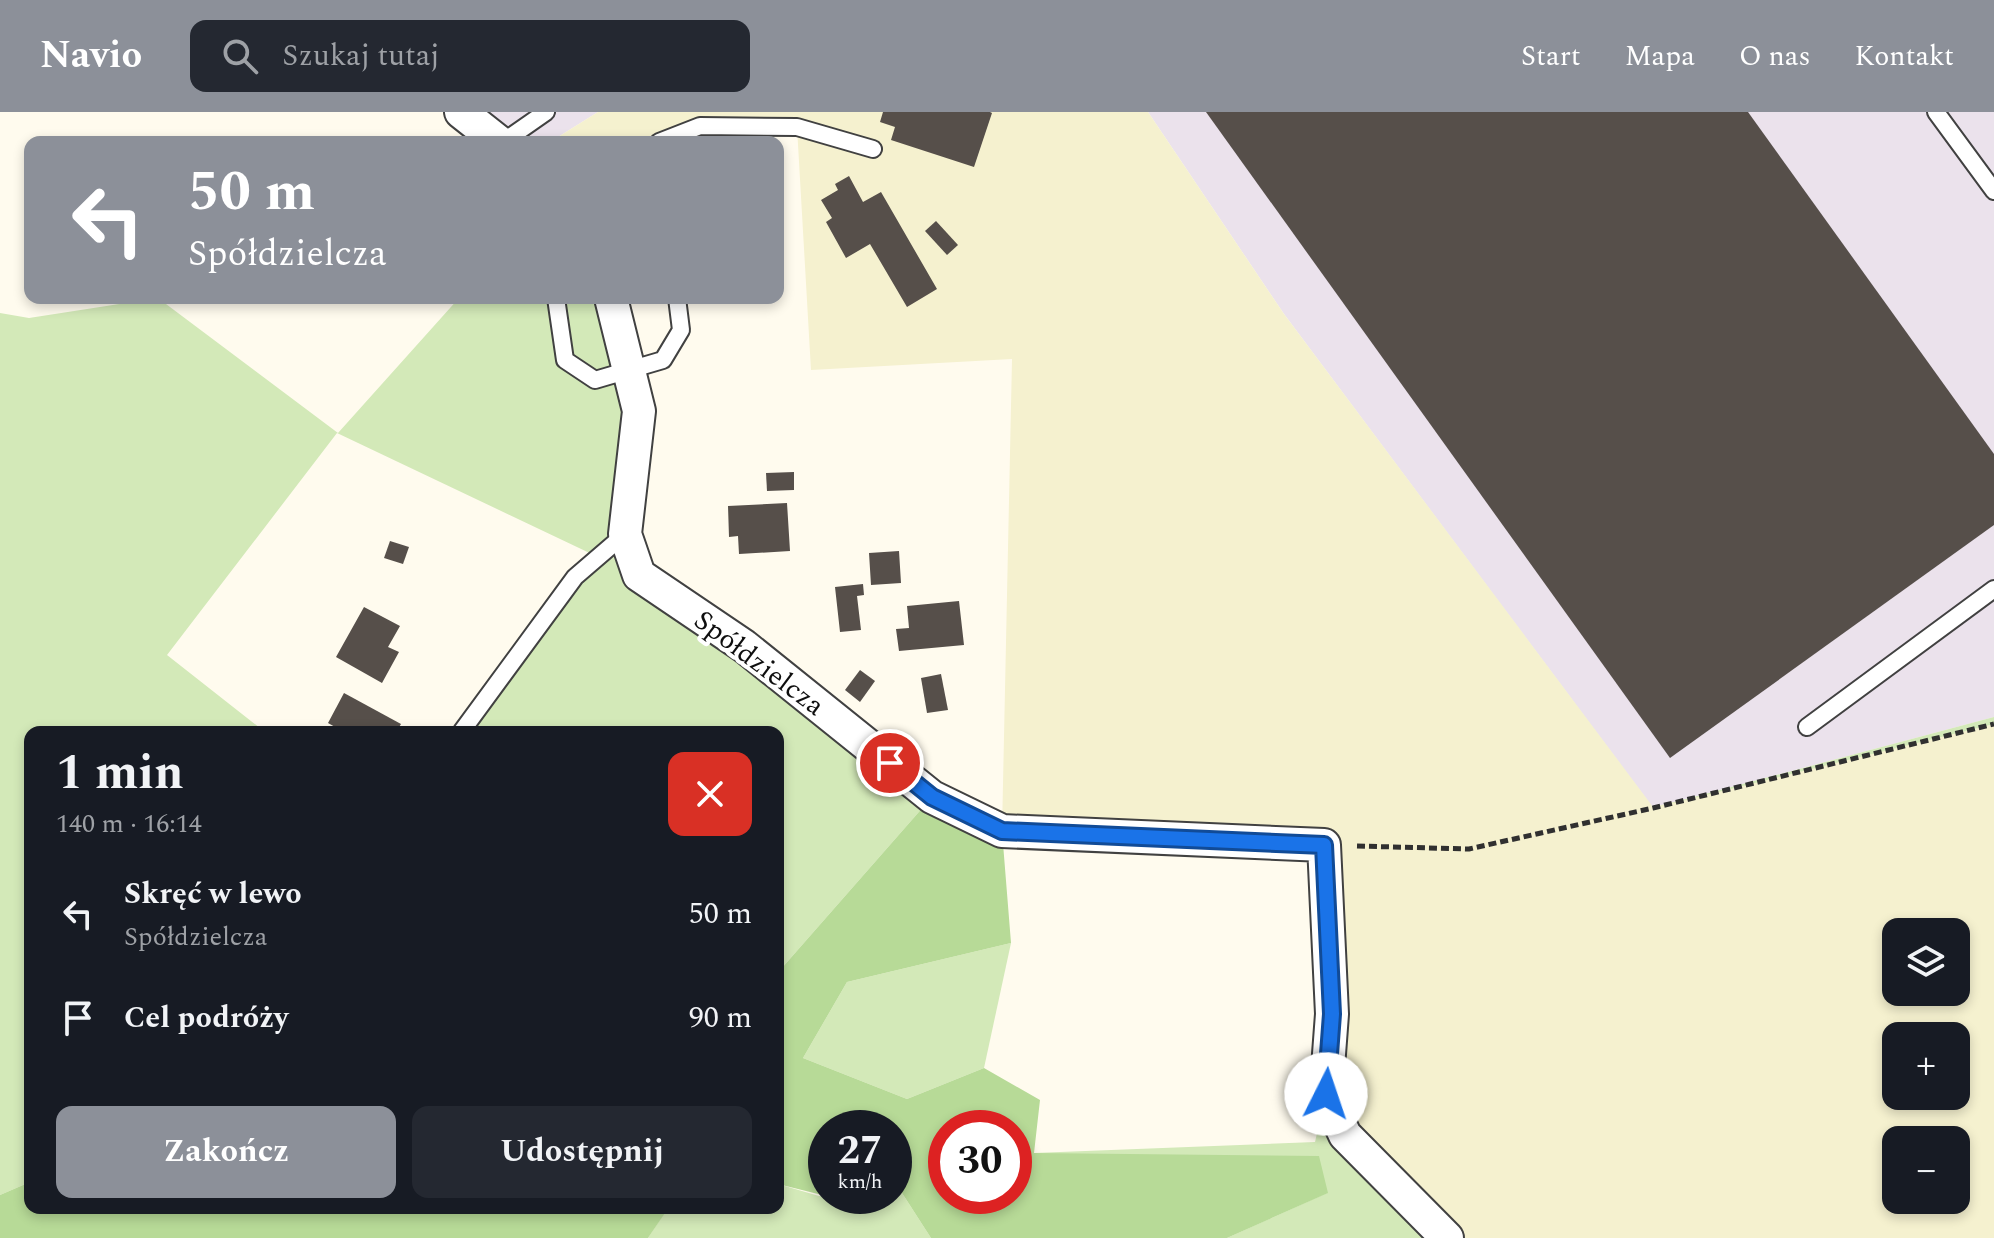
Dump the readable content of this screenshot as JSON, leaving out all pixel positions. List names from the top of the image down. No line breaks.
{"streets":{"street":["Spółdzielcza"]},"page":{"header":"Navio","search":"Szukaj tutaj","nav":["Start","Mapa","O nas","Kontakt"],"turn":["50 m","Spółdzielcza"],"heading":["1 min","140 m · 16:14"],"list":[{"name":"Skręć w lewo","note":"Spółdzielcza","value":"50 m"},{"name":"Cel podróży","value":"90 m"}],"map_buttons":["+","−"],"buttons":["Zakończ","Udostępnij"],"speed":"27 km/h","limit":"30"}}
